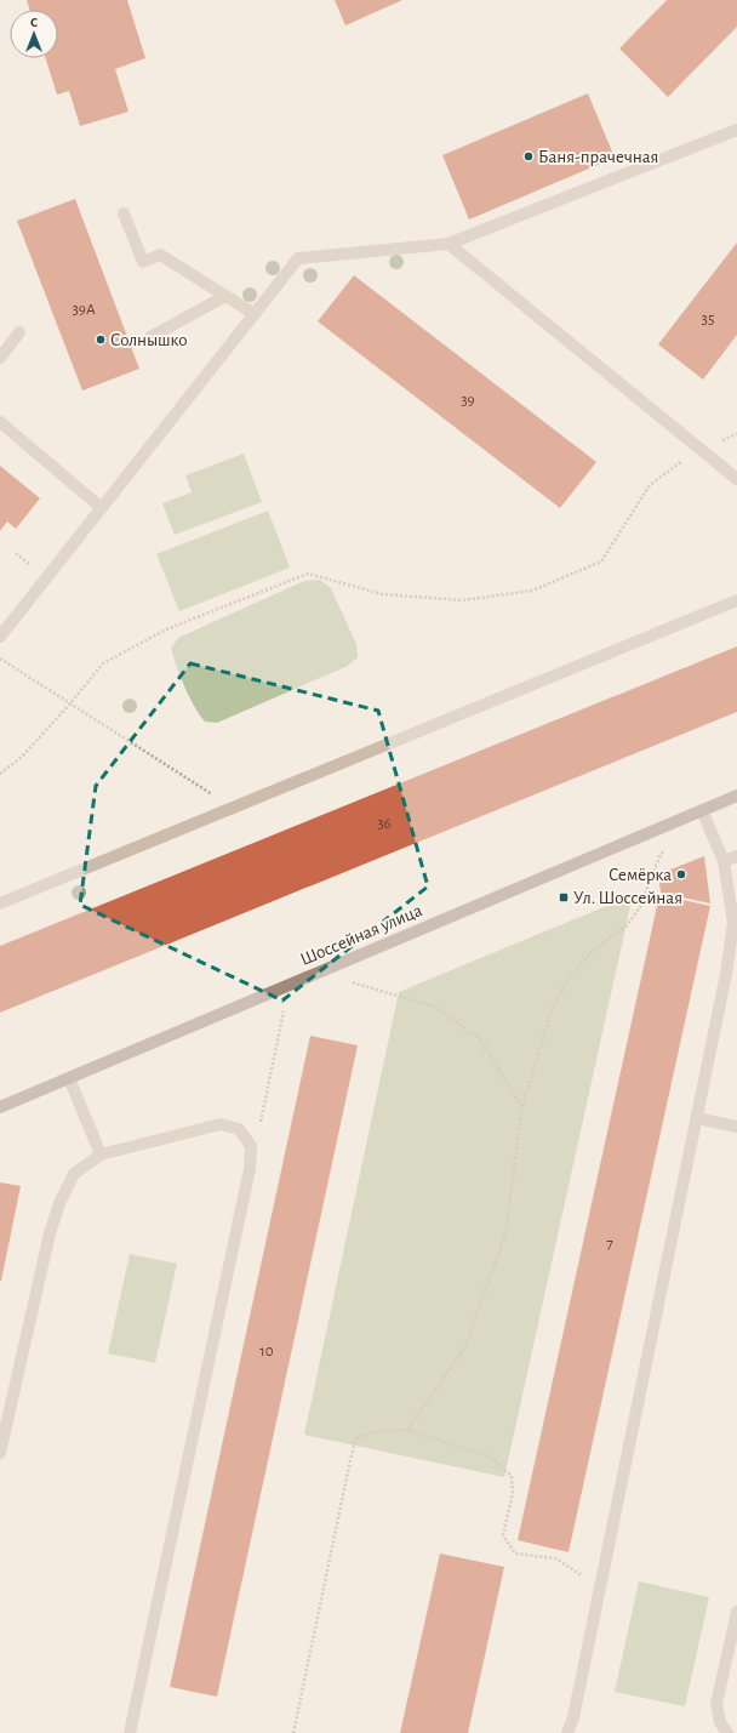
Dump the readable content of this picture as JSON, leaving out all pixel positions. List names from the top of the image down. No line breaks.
{"streets":{"street":["Шоссейная улица"]},"places":{"other":["Баня-прачечная","Солнышко","Семёрка"],"transit":["Ул. Шоссейная"]},"house_numbers":["39А","35","39","36","7","10"],"north":"top"}
